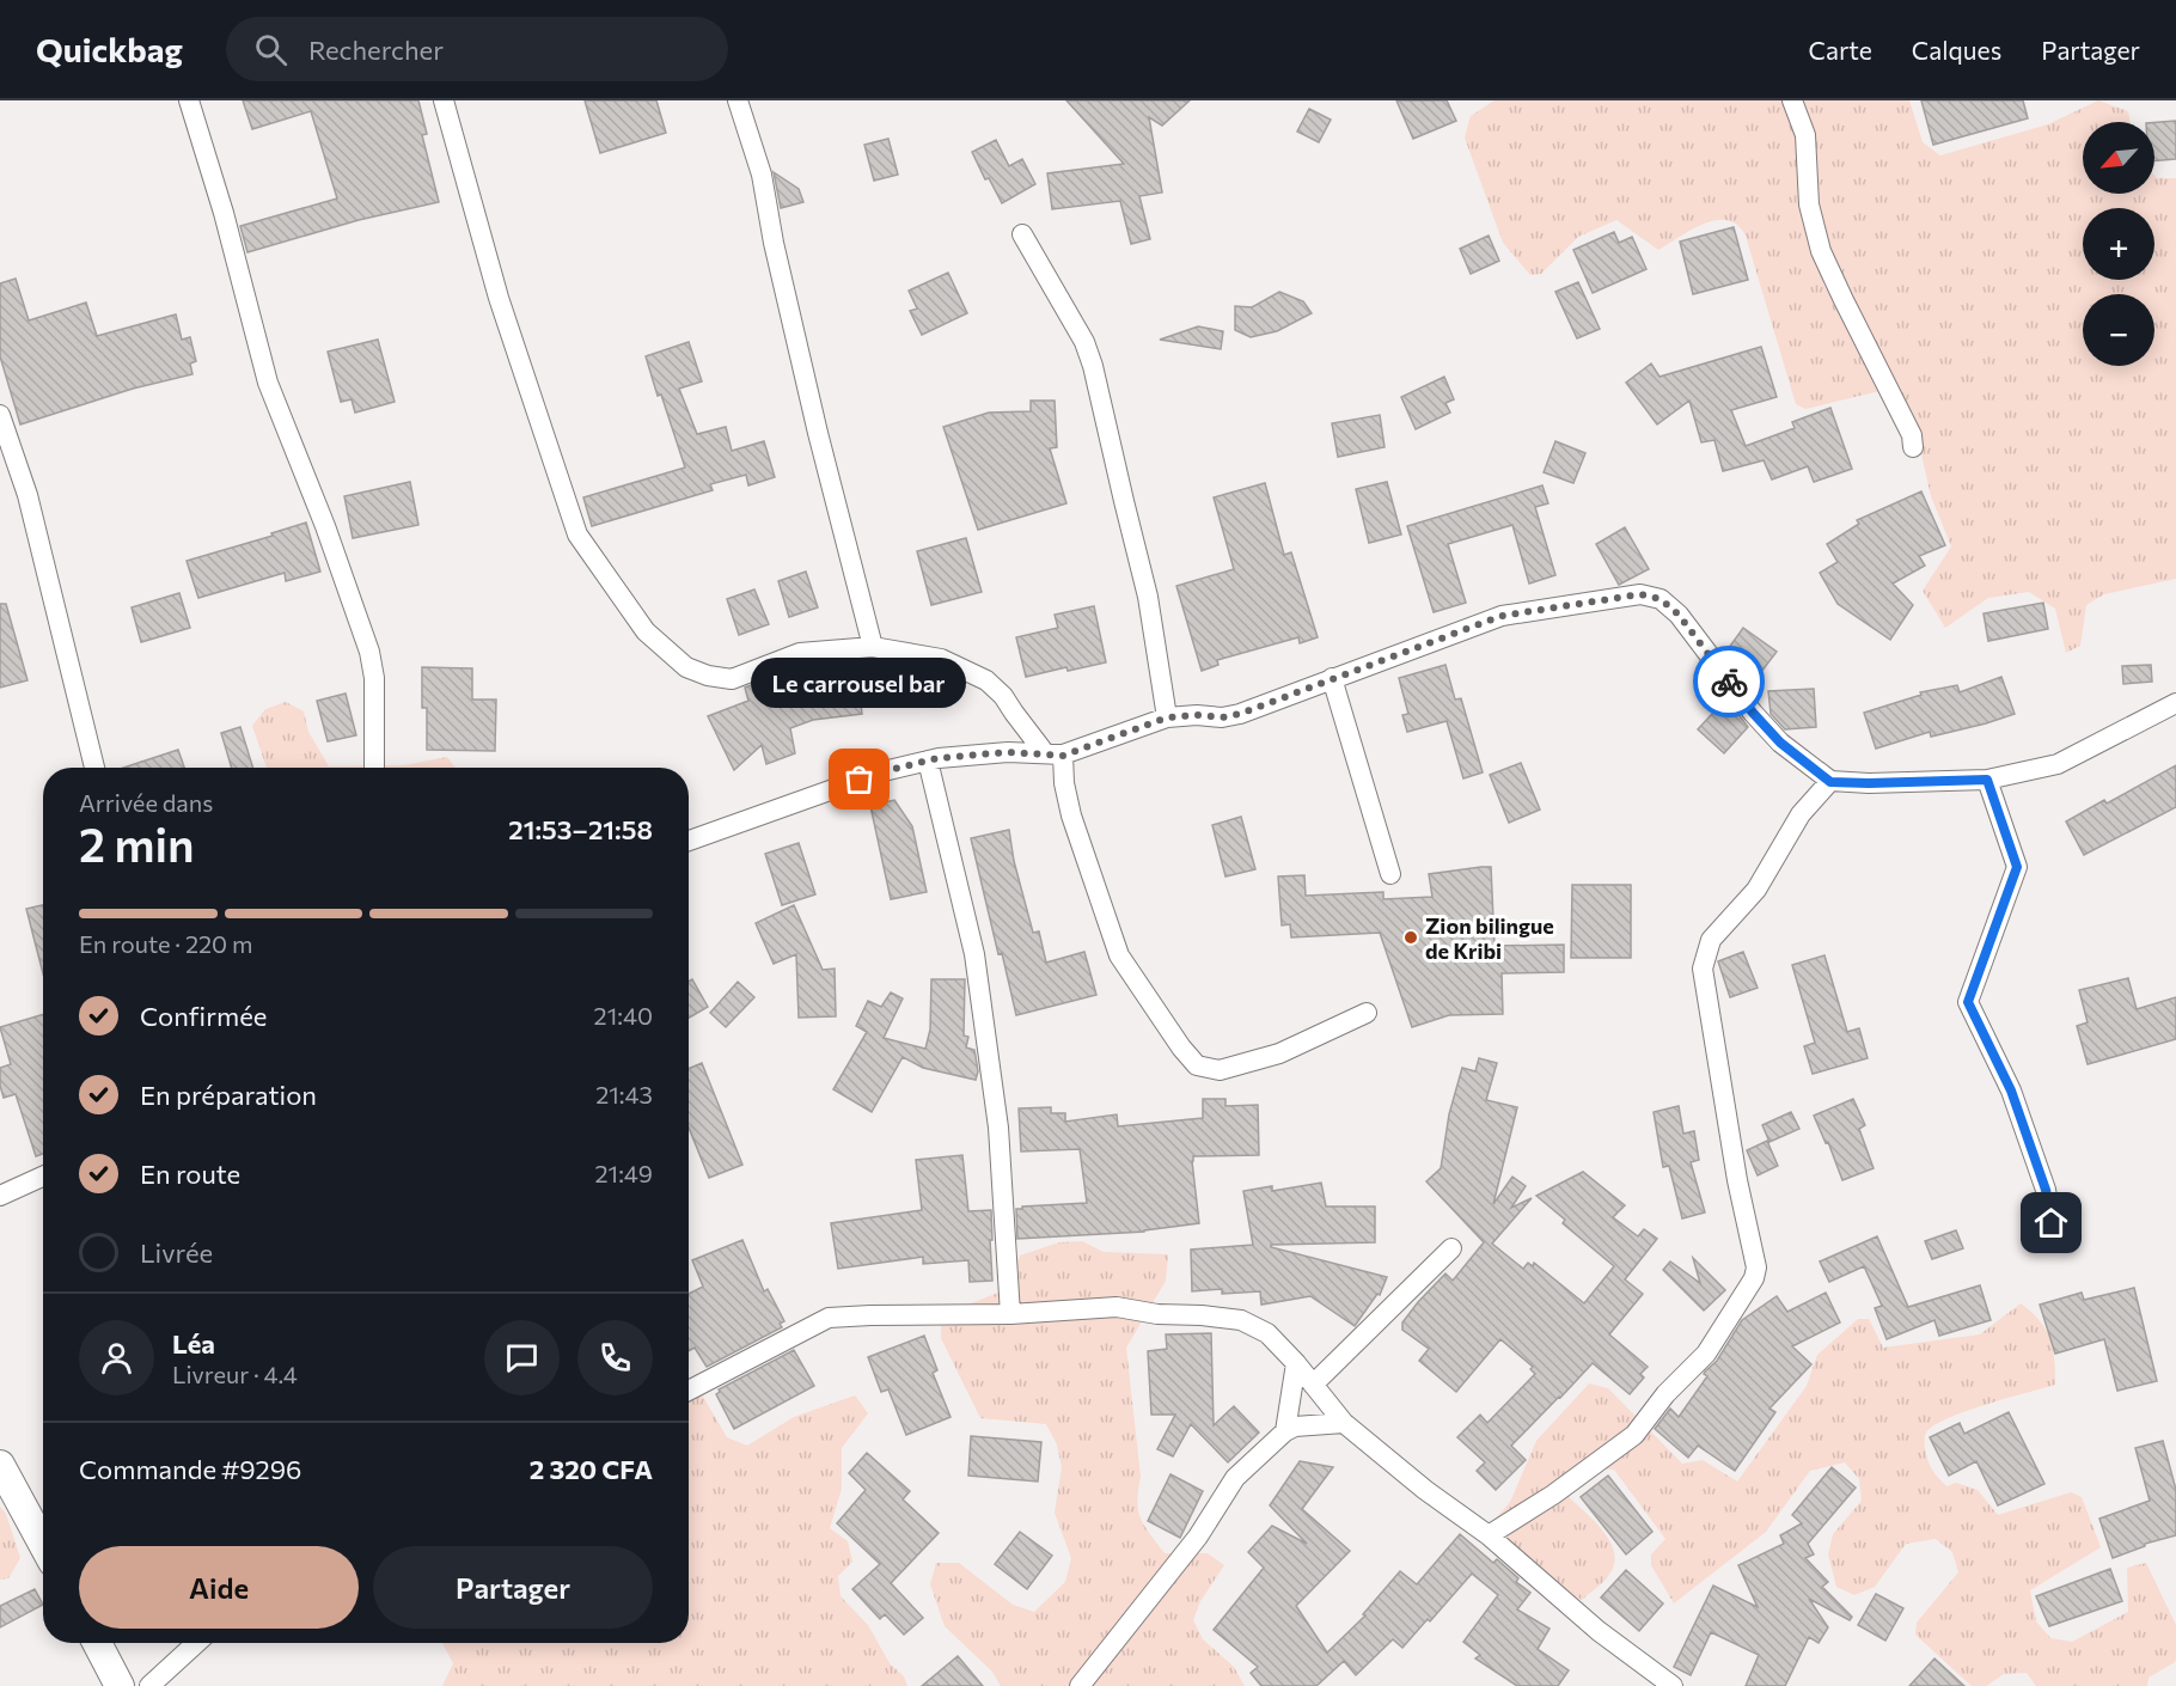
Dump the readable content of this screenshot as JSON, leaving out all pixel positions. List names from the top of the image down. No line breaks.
{"places":["Le carrousel bar","Zion bilingue de Kribi"],"north":"bottom left","page":{"header":"Quickbag","search":"Rechercher","nav":["Carte","Calques","Partager"],"map_buttons":["+","−"],"bubble":"Le carrousel bar","heading":["2 min","Arrivée dans","21:53–21:58"],"panel":["Léa","Livreur · 4.4","Commande #9296","2 320 CFA"],"bar":"En route · 220 m","list":[["Confirmée","21:40"],["En préparation","21:43"],["En route","21:49"],"Livrée"],"buttons":["Aide","Partager"]}}
